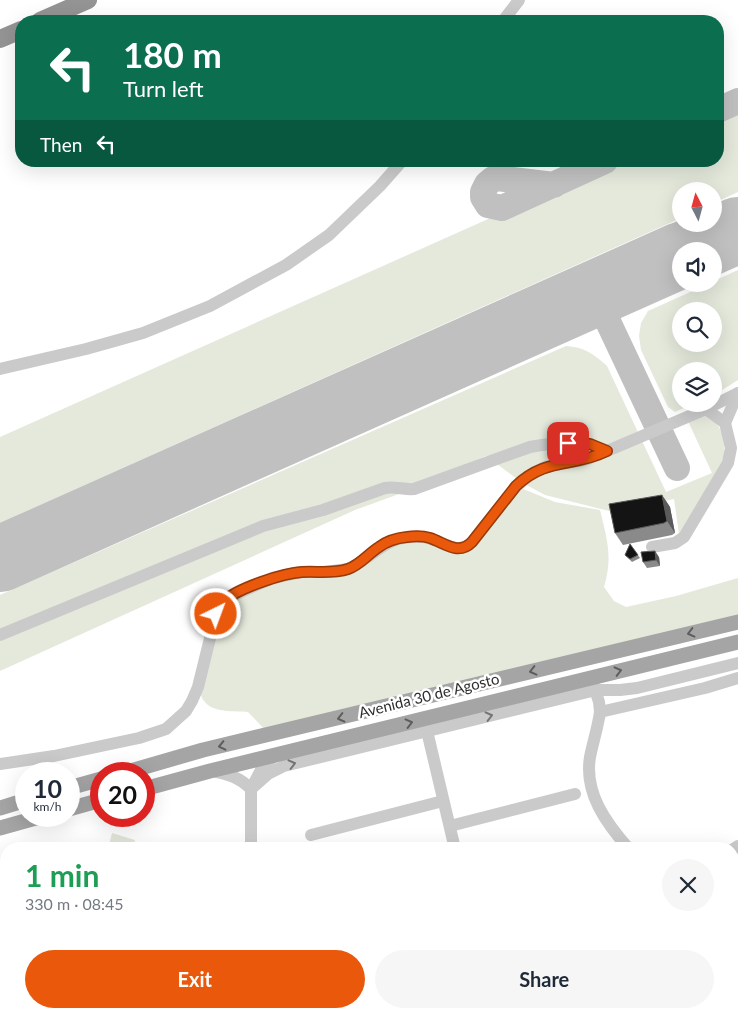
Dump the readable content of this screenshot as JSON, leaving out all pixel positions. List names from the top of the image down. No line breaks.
{"streets":{"main road":["Avenida 30 de Agosto"]},"north":"top","page":{"turn":["180 m","Turn left"],"then":"Then","speed":"10 km/h","limit":"20","heading":["1 min","330 m · 08:45"],"buttons":["Exit","Share"]}}
